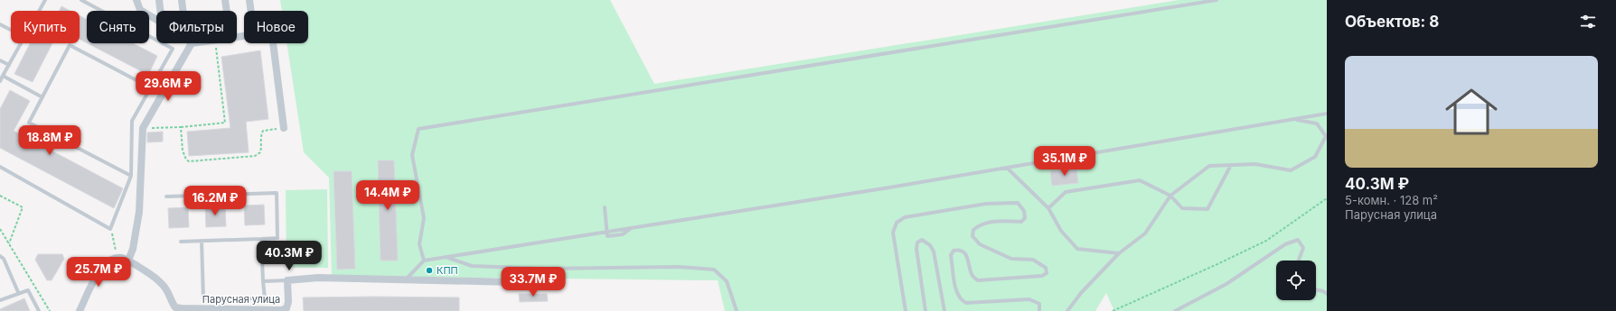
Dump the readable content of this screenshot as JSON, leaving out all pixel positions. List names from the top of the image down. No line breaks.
{"streets":{"street":["Парусная улица"]},"places":["КПП"],"page":{"heading":"Объектов: 8","chip":["Купить","Снять","Фильтры","Новое"],"list":[{"name":"40.3M ₽","note":"5-комн. · 128 m² · Парусная улица"}],"price":["29.6M ₽","18.8M ₽","35.1M ₽","14.4M ₽","16.2M ₽","40.3M ₽","25.7M ₽","33.7M ₽"]}}
